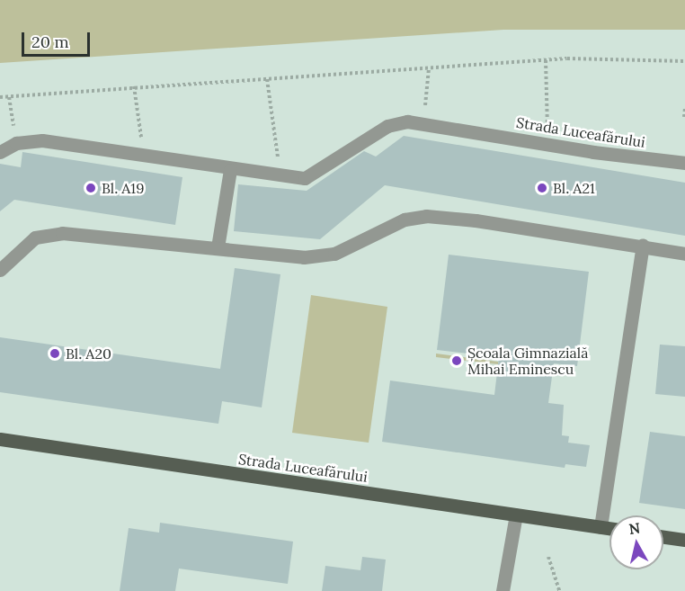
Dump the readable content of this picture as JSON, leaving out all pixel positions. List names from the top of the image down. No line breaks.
{"streets":{"main road":["Strada Luceafărului"]},"places":["Bl. A19","Bl. A21","Bl. A20","Școala Gimnazială Mihai Eminescu"],"scale_bar":"20 m","north":"top"}
